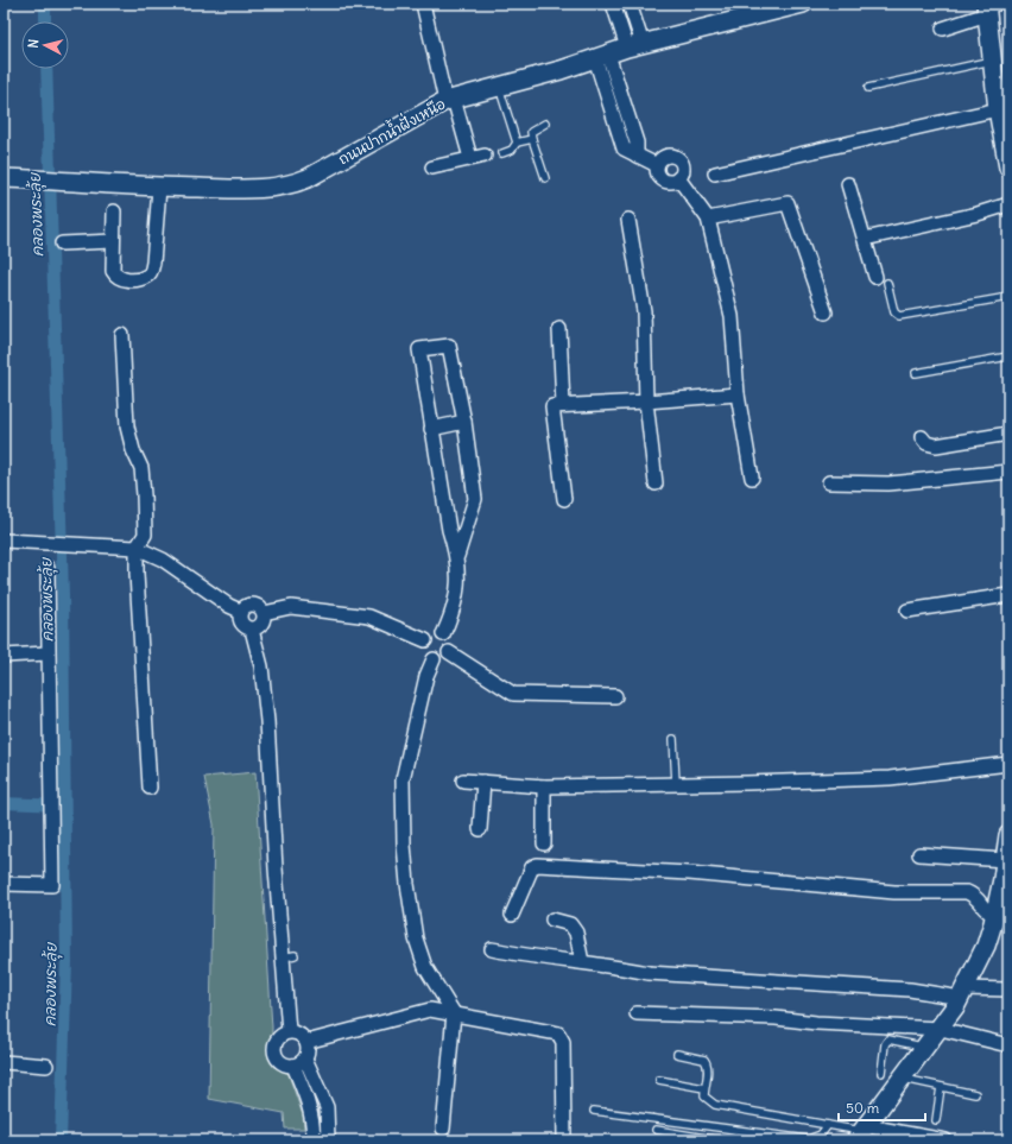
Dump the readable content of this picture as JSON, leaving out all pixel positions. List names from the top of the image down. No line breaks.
{"streets":{"street":["ถนนปากน้ำฝั่งเหนือ"]},"water":["คลองพระลุ้ย"],"scale_bar":"50 m","north":"left"}
